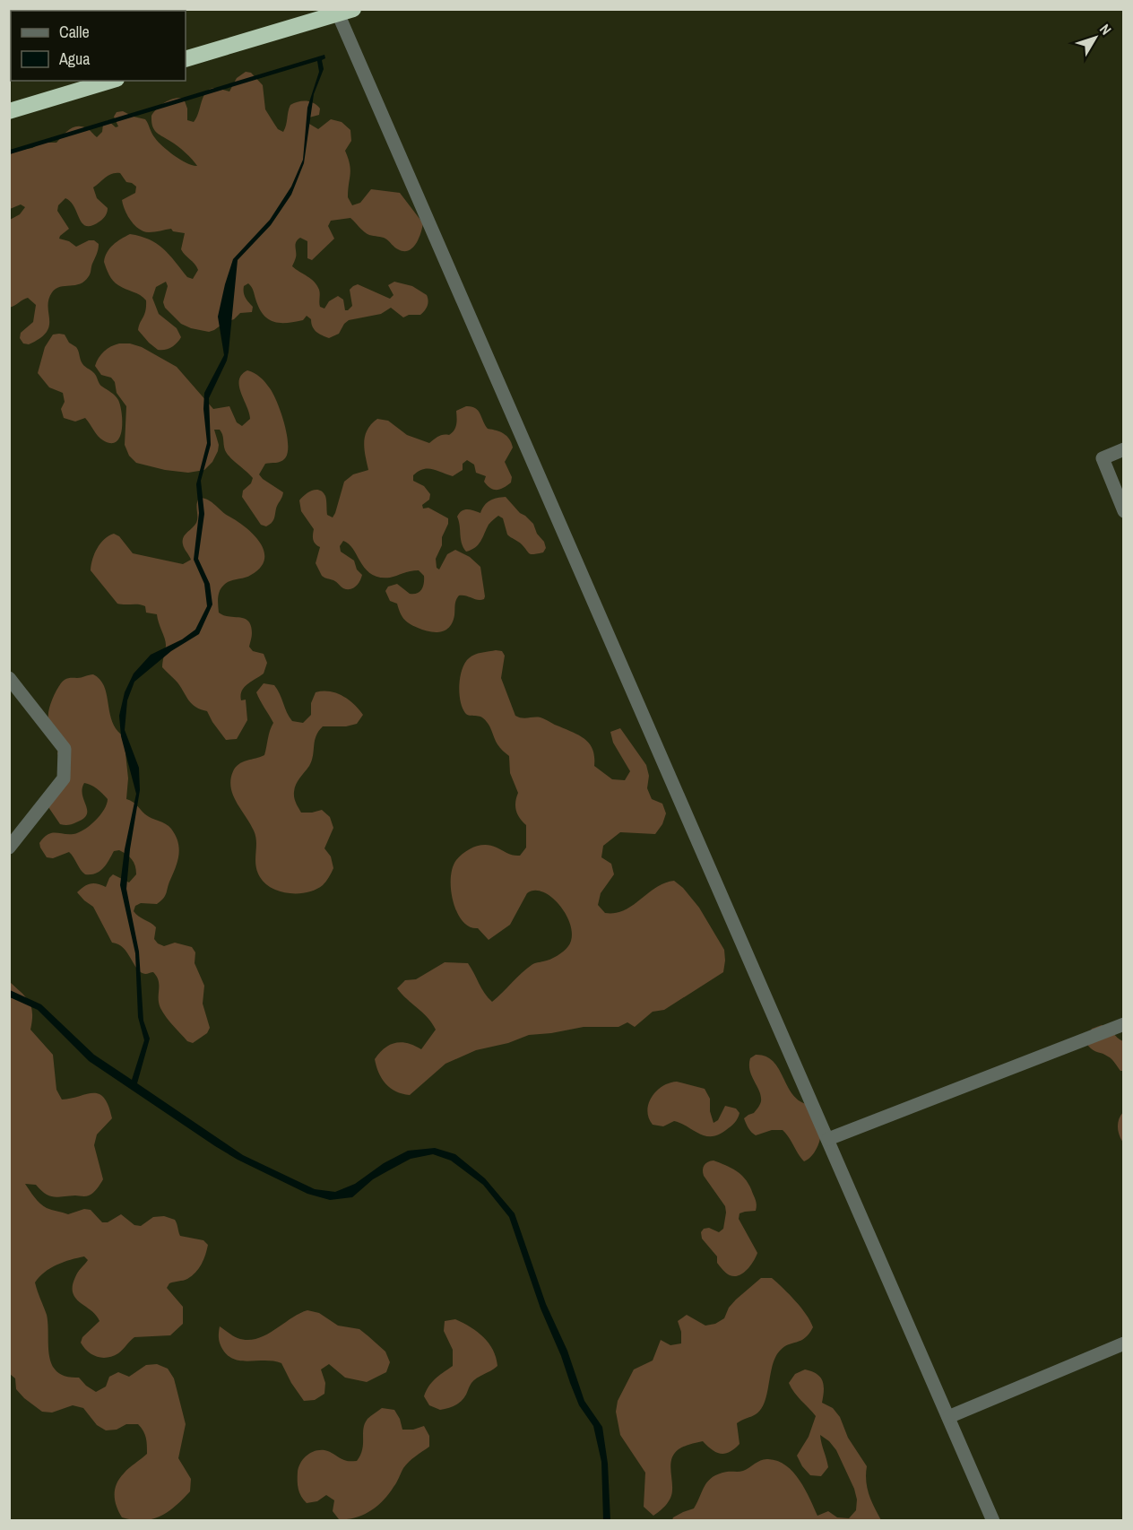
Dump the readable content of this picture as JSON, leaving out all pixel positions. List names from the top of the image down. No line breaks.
{"legend":["Calle","Agua"],"north":"top right"}
